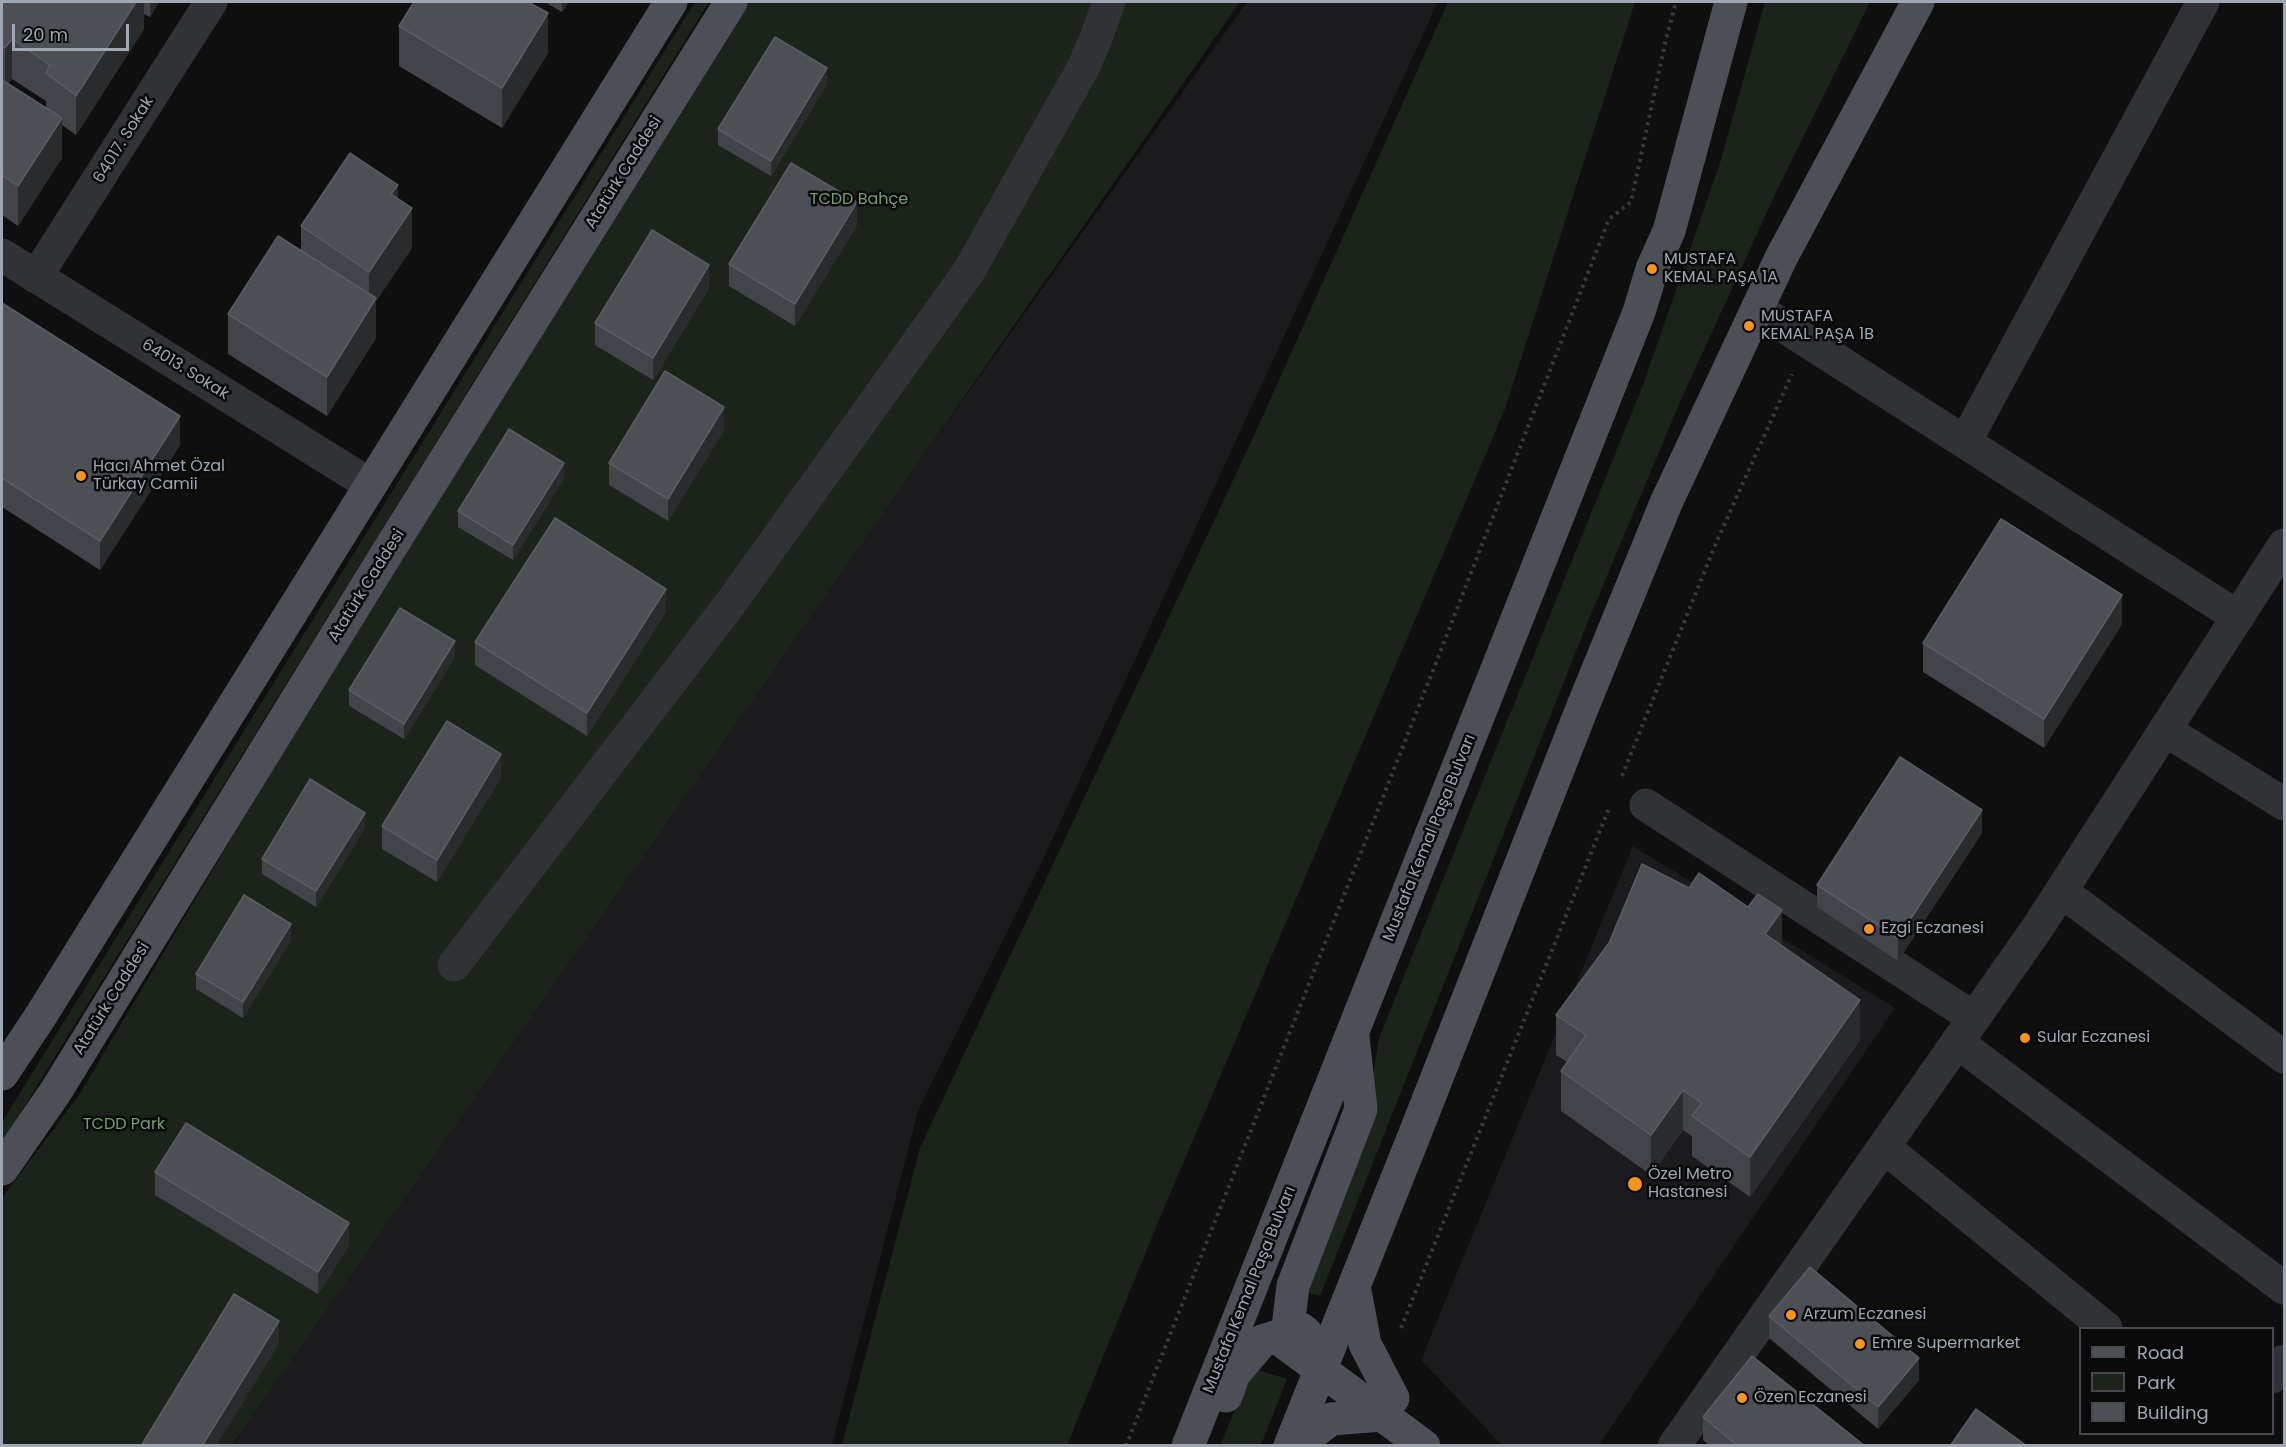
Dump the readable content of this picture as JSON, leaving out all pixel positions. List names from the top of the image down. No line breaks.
{"streets":{"main road":["Atatürk Caddesi","Mustafa Kemal Paşa Bulvarı"],"street":["64017. Sokak","64013. Sokak"]},"crossings":[["64017. Sokak","64013. Sokak"]],"parks":["TCDD Bahçe","TCDD Park"],"places":["MUSTAFA KEMAL PAŞA 1A","MUSTAFA KEMAL PAŞA 1B","Hacı Ahmet Özal Türkay Camii","Ezgi Eczanesi","Sular Eczanesi","Özel Metro Hastanesi","Arzum Eczanesi","Emre Supermarket","Özen Eczanesi"],"legend":["Road","Park","Building"],"scale_bar":"20 m"}
